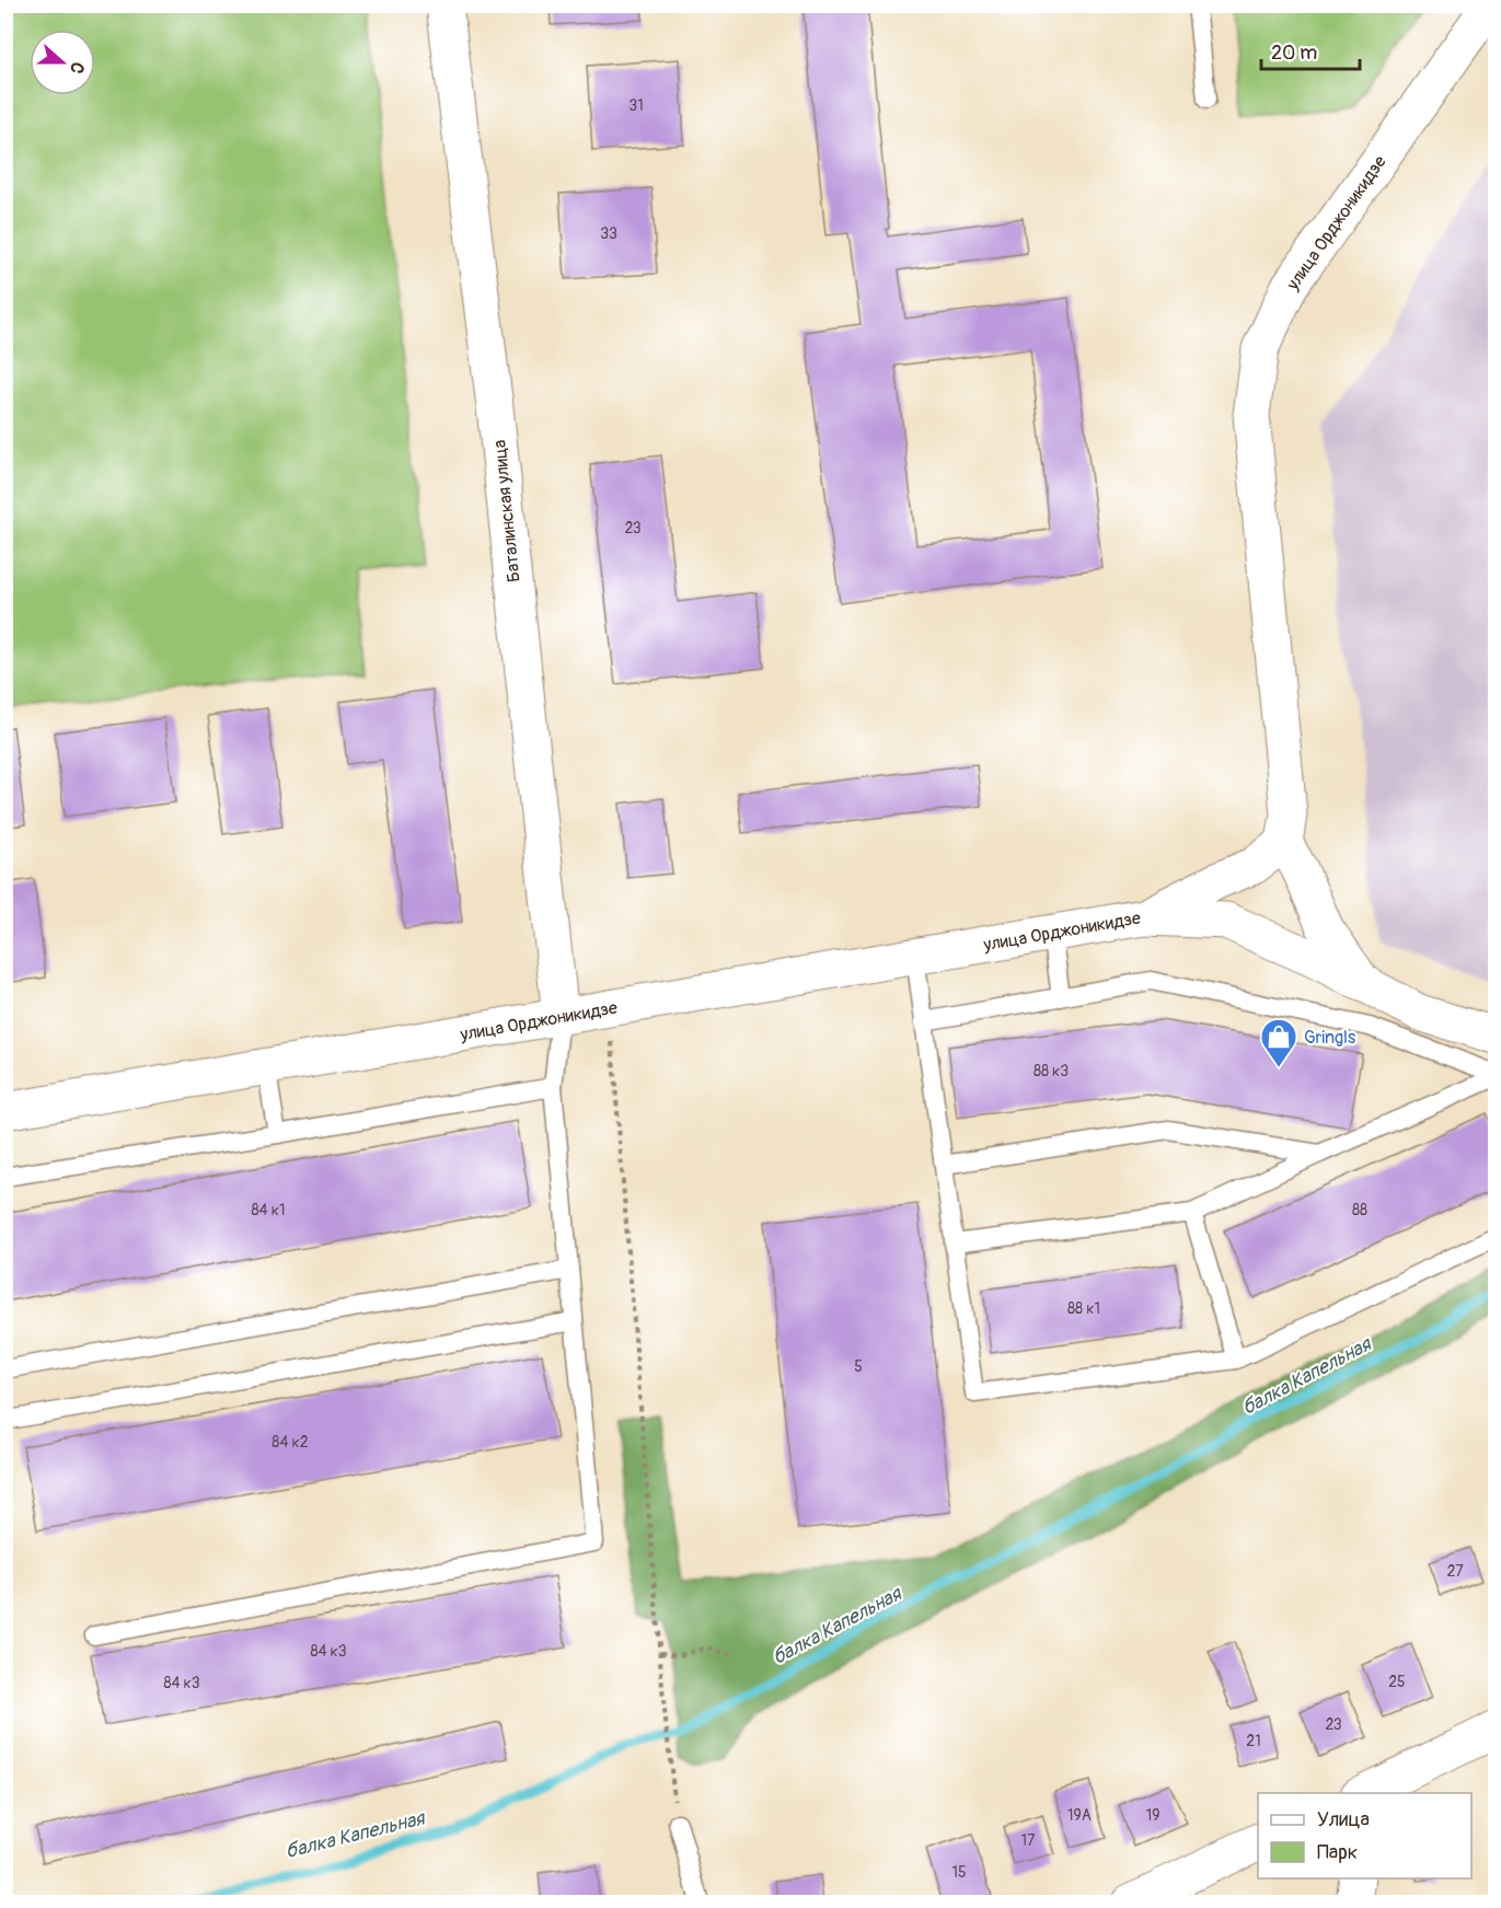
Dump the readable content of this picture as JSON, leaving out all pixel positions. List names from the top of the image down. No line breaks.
{"streets":{"main road":["улица Орджоникидзе","Баталинская улица"]},"crossings":[["улица Орджоникидзе","Баталинская улица"]],"water":["балка Капельная"],"places":{"shop":["Gringls"]},"house_numbers":["31","33","23","88 к3","84 к1","88","88 к1","5","84 к2","27","84 к3","25","84 к3","23","21","19А","19","17","15"],"legend":["Улица","Парк"],"scale_bar":"20 m","north":"right"}
